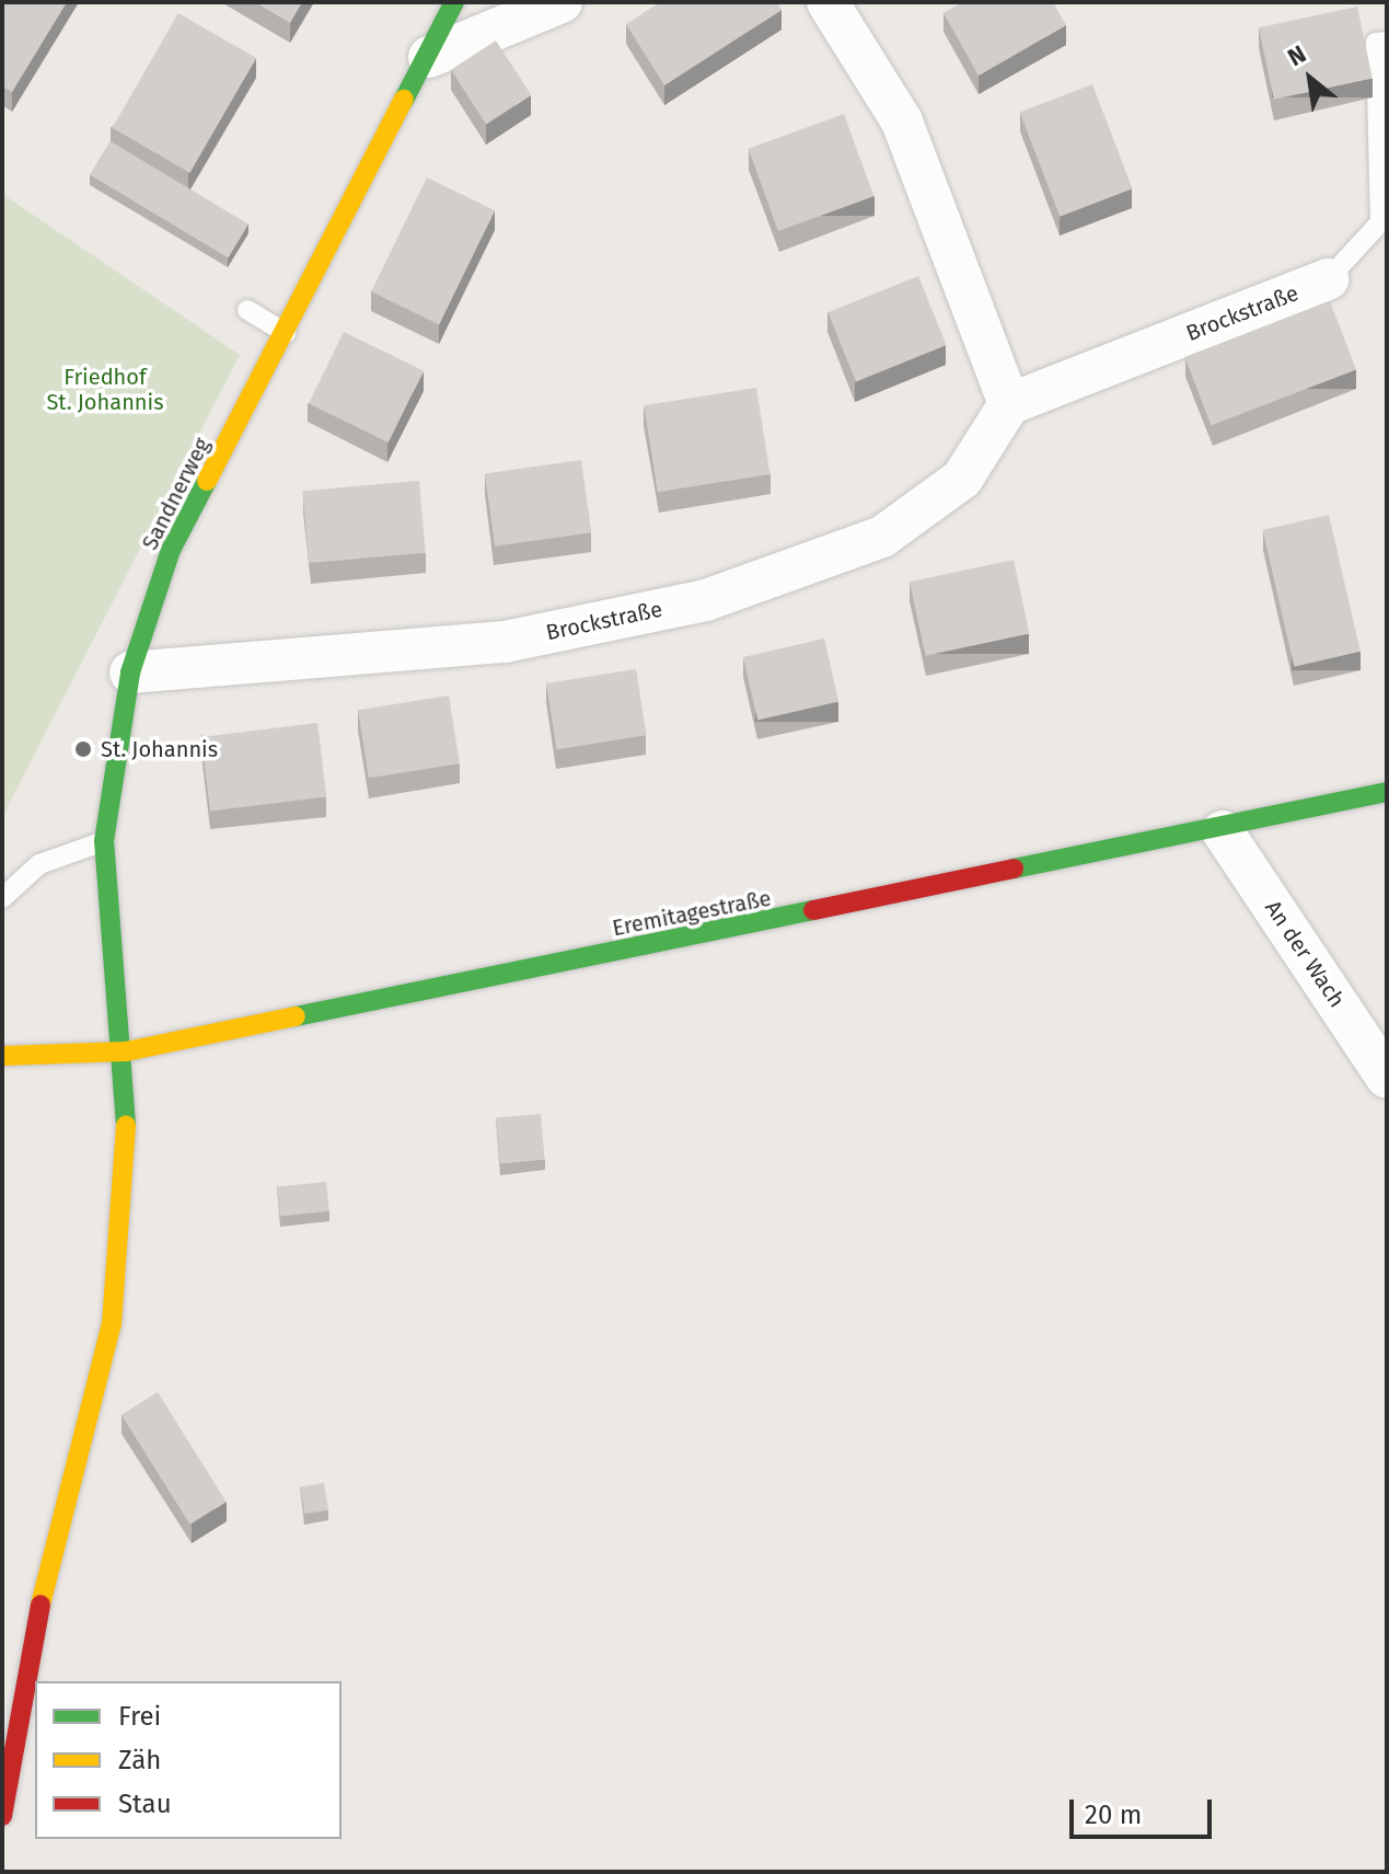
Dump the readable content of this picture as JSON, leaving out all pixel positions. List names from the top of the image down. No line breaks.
{"streets":{"street":["Brockstraße","Sandnerweg","Eremitagestraße","An der Wach"]},"crossings":[["Brockstraße","Sandnerweg"],["Sandnerweg","Eremitagestraße"],["Eremitagestraße","An der Wach"]],"parks":["Friedhof St. Johannis"],"places":["St. Johannis"],"legend":["Frei","Zäh","Stau"],"scale_bar":"20 m","north":"top left"}
